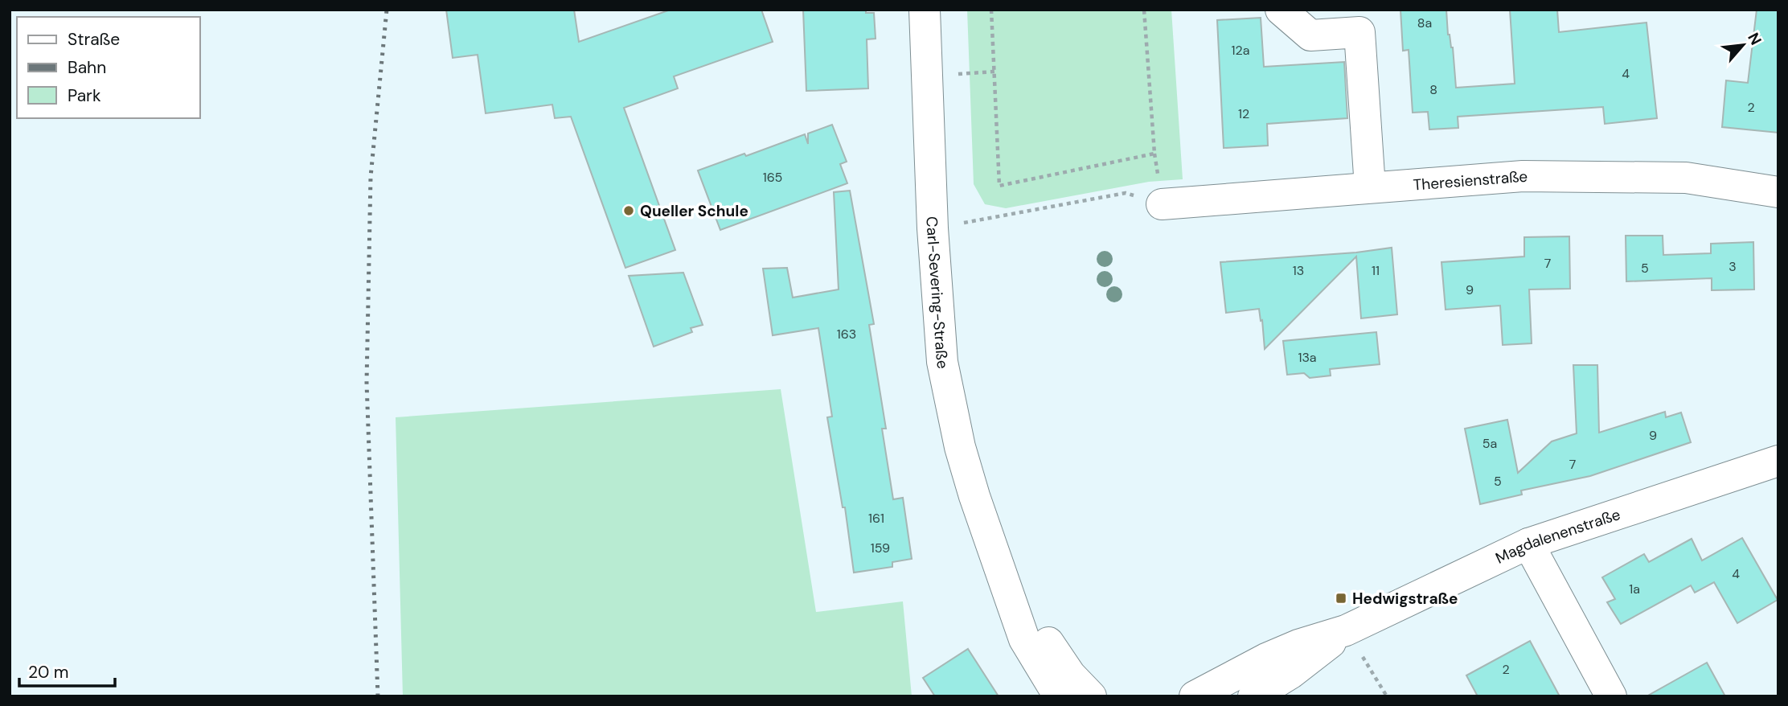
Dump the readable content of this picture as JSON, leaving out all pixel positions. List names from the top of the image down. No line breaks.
{"streets":{"street":["Theresienstraße","Carl-Severing-Straße","Magdalenenstraße"]},"places":{"other":["Queller Schule"],"transit":["Hedwigstraße"]},"house_numbers":["8a","12a","4","8","2","12","165","7","3","5","13","11","9","163","13a","9","5a","7","5","161","159","4","1a","2"],"legend":["Straße","Bahn","Park"],"scale_bar":"20 m","north":"top right"}
